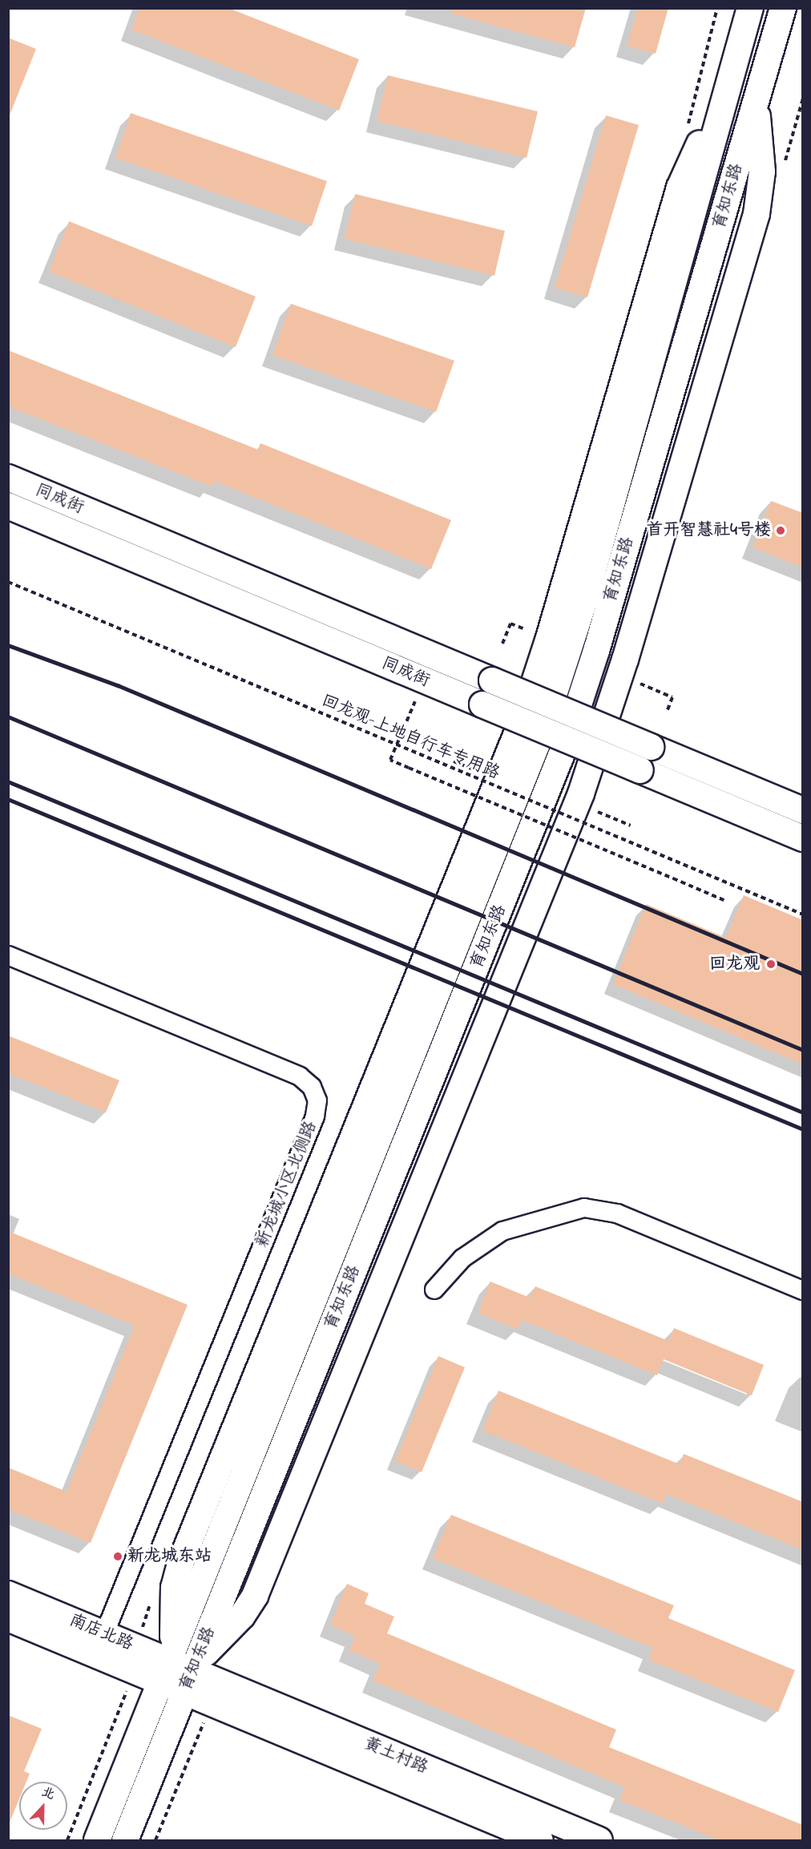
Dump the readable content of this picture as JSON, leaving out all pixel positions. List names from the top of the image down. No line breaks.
{"streets":{"main road":["育知东路","同成街","南店北路","黄土村路"],"street":["新龙城小区北侧路"],"path":["回龙观-上地自行车专用路"]},"crossings":[["育知东路","南店北路"],["育知东路","黄土村路"],["新龙城小区北侧路","南店北路"],["南店北路","黄土村路"]],"places":["首开智慧社4号楼","回龙观","新龙城东站"],"north":"top"}
